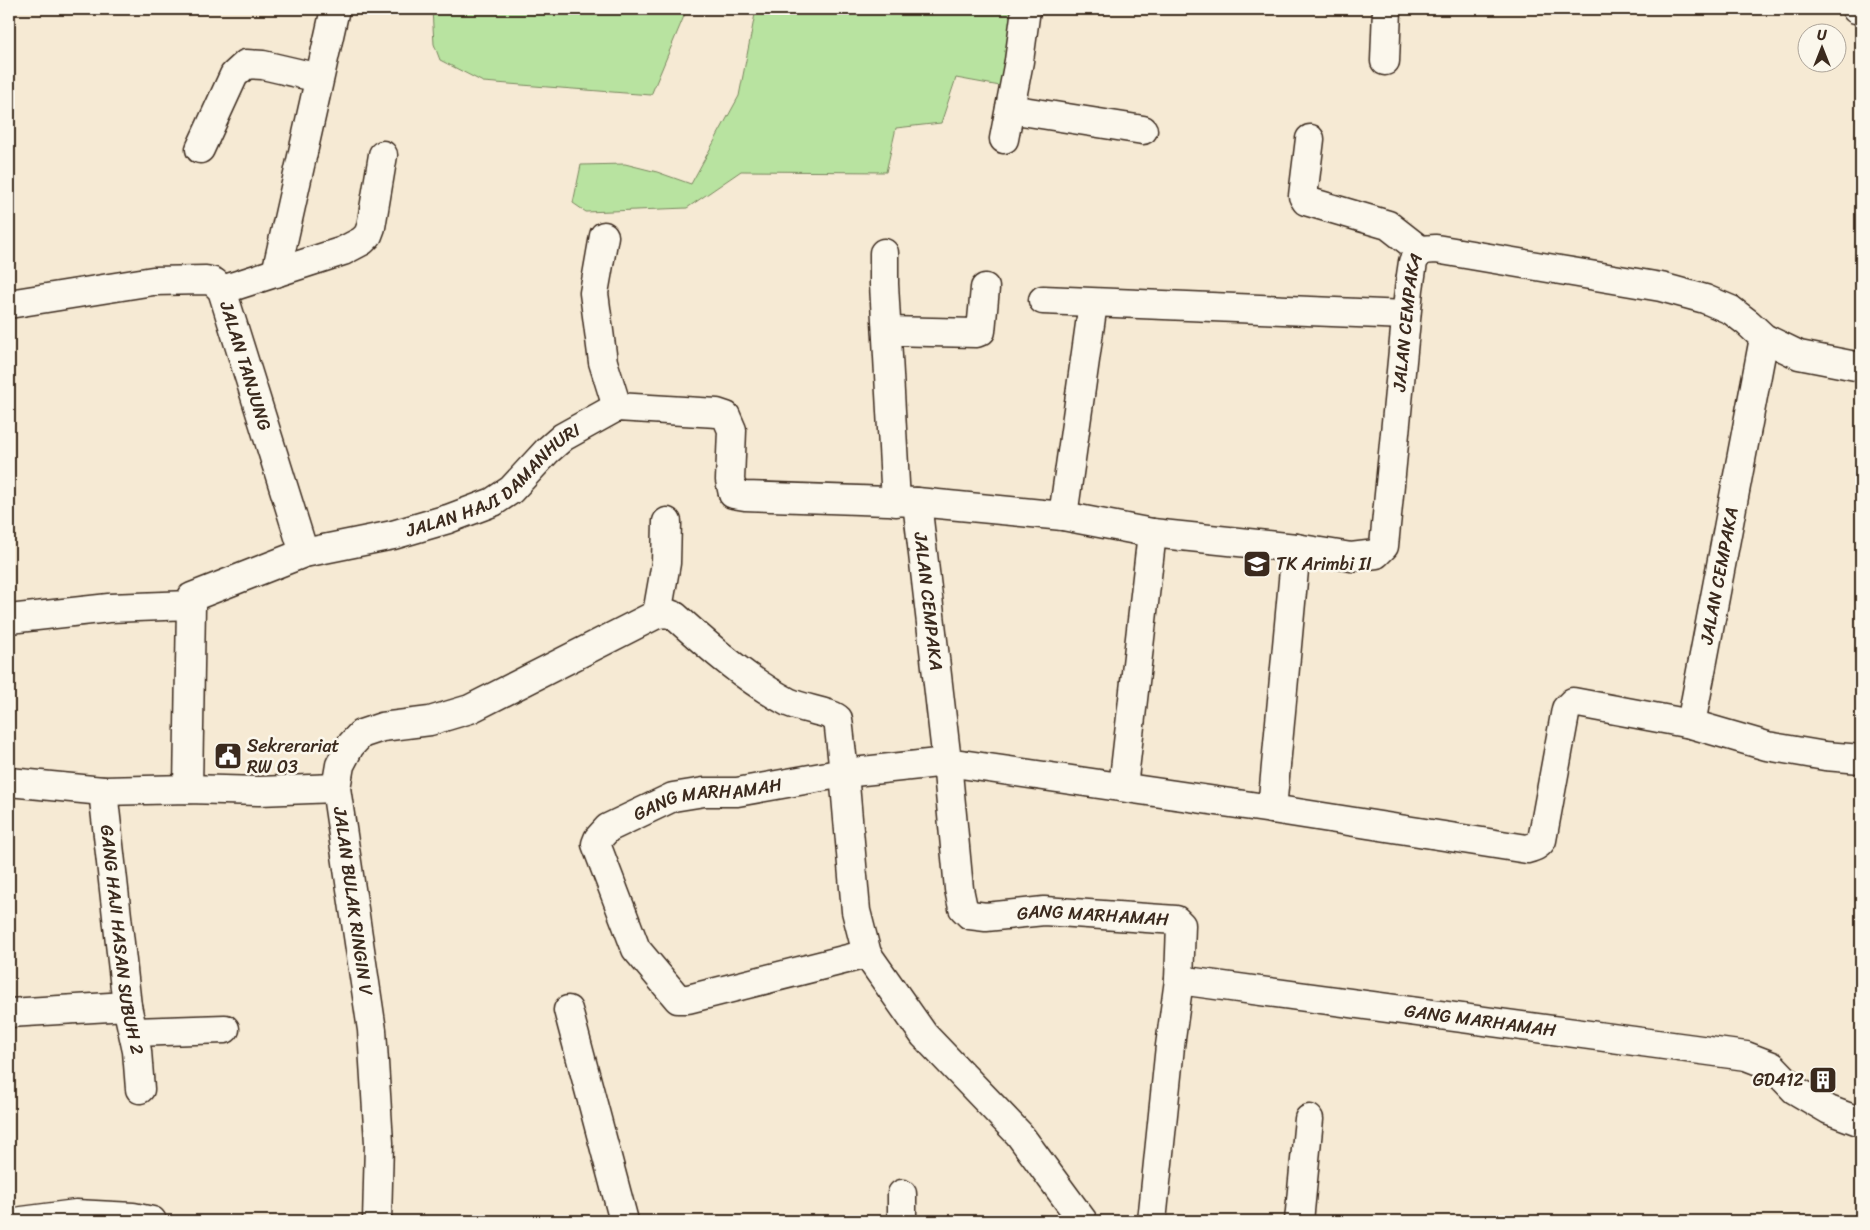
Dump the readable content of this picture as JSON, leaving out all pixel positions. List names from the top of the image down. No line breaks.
{"streets":{"street":["JALAN CEMPAKA","JALAN TANJUNG","JALAN HAJI DAMANHURI","GANG MARHAMAH","JALAN BULAK RINGIN V","GANG HAJI HASAN SUBUH 2"]},"crossings":[["JALAN CEMPAKA","GANG MARHAMAH"],["JALAN TANJUNG","JALAN HAJI DAMANHURI"],["JALAN BULAK RINGIN V","GANG HAJI HASAN SUBUH 2"]],"places":{"school or university":["TK Arimbi II"],"public building":["Sekrerariat RW 03"],"building":["GD412"]},"north":"top"}
